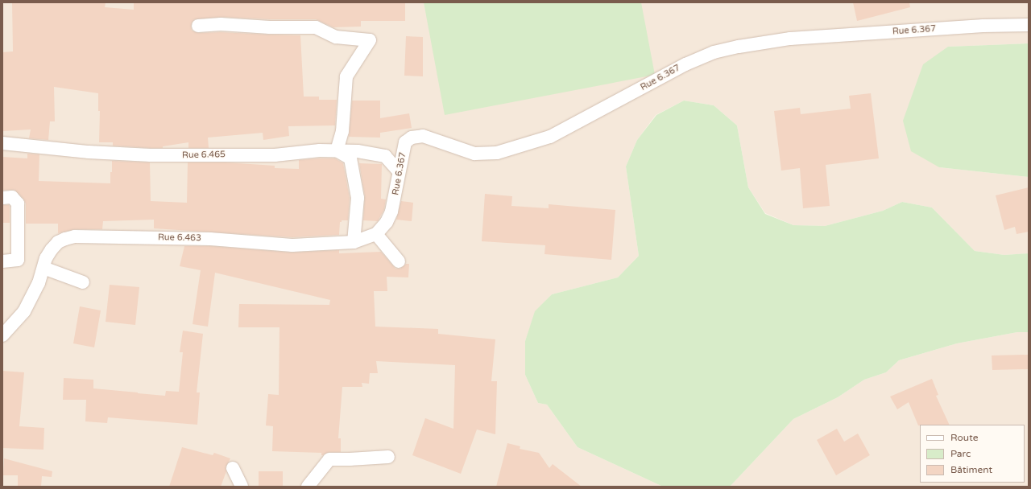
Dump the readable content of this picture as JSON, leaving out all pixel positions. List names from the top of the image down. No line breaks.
{"streets":{"street":["Rue 6.367","Rue 6.465","Rue 6.463"]},"crossings":[["Rue 6.367","Rue 6.465"],["Rue 6.367","Rue 6.463"]],"legend":["Route","Parc","Bâtiment"]}
